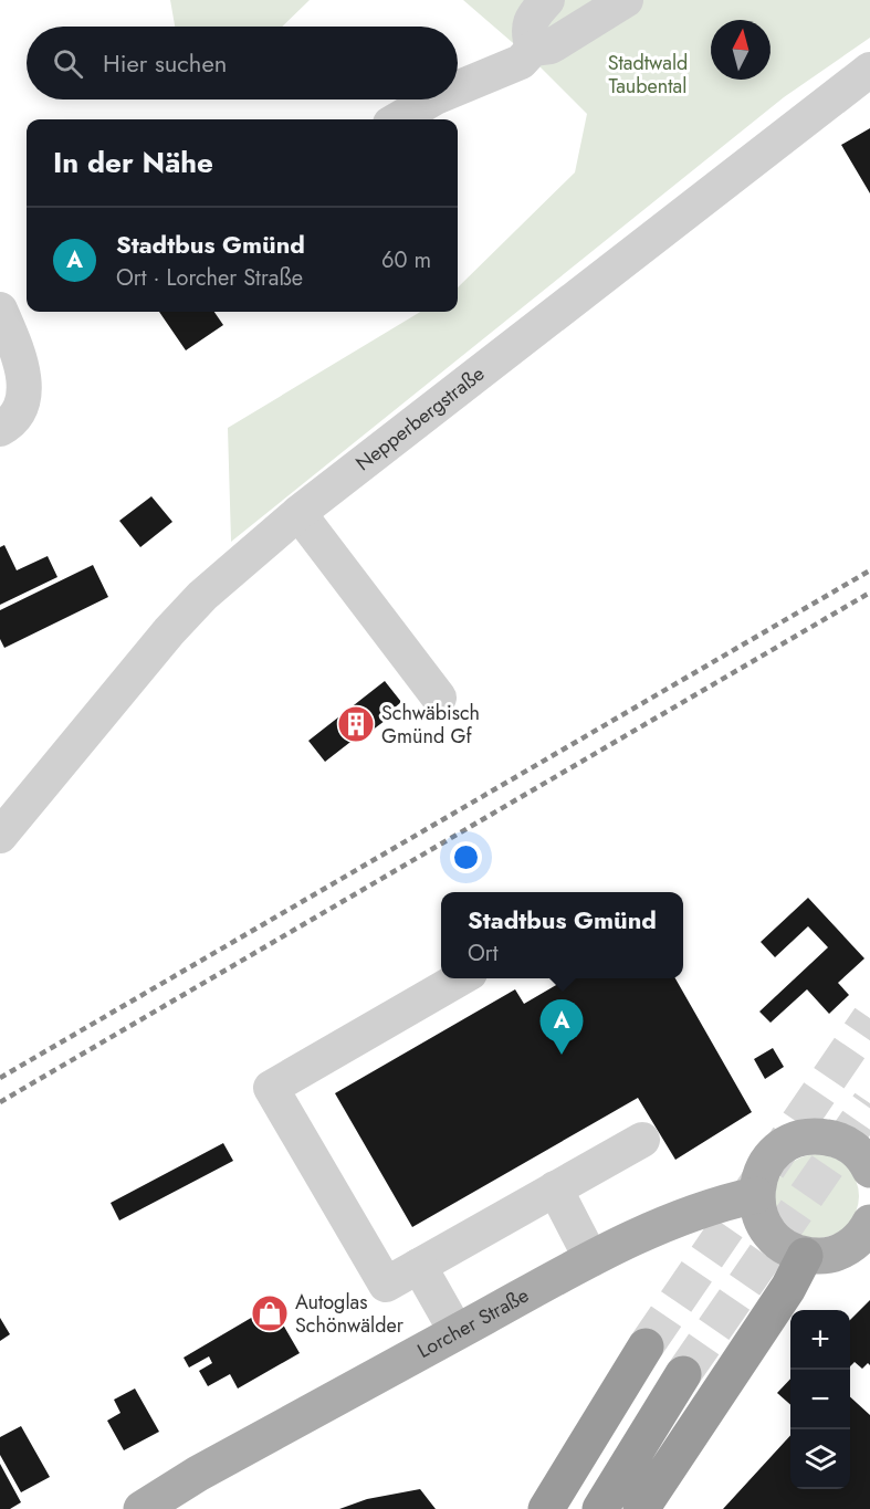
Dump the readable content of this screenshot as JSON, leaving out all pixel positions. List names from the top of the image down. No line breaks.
{"streets":{"main road":["Lorcher Straße"],"street":["Nepperbergstraße"]},"parks":["Stadtwald Taubental"],"places":{"building":["Schwäbisch Gmünd Gf"],"shop":["Autoglas Schönwälder"]},"north":"top","page":{"search":"Hier suchen","heading":"In der Nähe","list":[{"mark":"A","name":"Stadtbus Gmünd","note":"Ort · Lorcher Straße","value":"60 m"}],"popup":["Stadtbus Gmünd","Ort"],"pins":"A","map_buttons":["+","−"]}}
